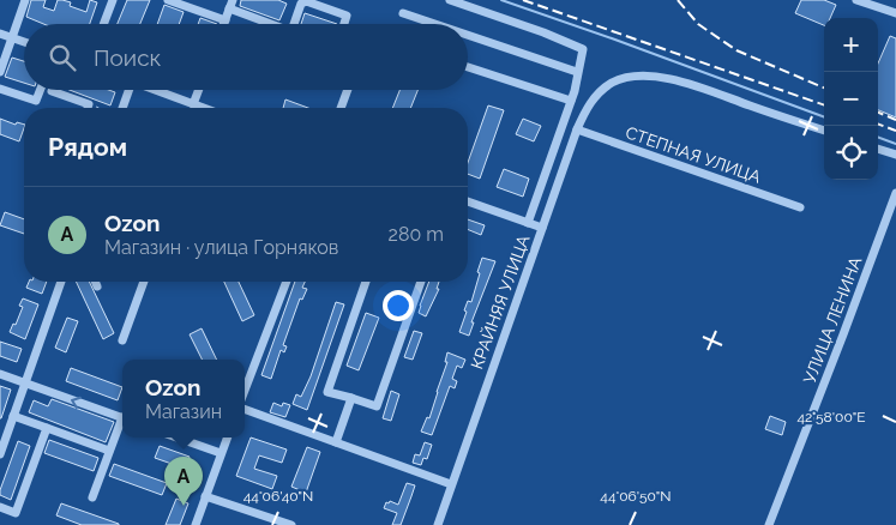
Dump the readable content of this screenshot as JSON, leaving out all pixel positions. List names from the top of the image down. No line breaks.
{"streets":{"street":["СТЕПНАЯ УЛИЦА","КРАЙНЯЯ УЛИЦА","УЛИЦА ЛЕНИНА"]},"crossings":[["СТЕПНАЯ УЛИЦА","КРАЙНЯЯ УЛИЦА"]],"page":{"map_buttons":["+","−"],"search":"Поиск","heading":"Рядом","list":[{"mark":"A","name":"Ozon","note":"Магазин · улица Горняков","value":"280 m"}],"popup":["Ozon","Магазин"],"pins":"A"},"coordinates":["42°58'00\"E","44°06'40\"N","44°06'50\"N"]}
